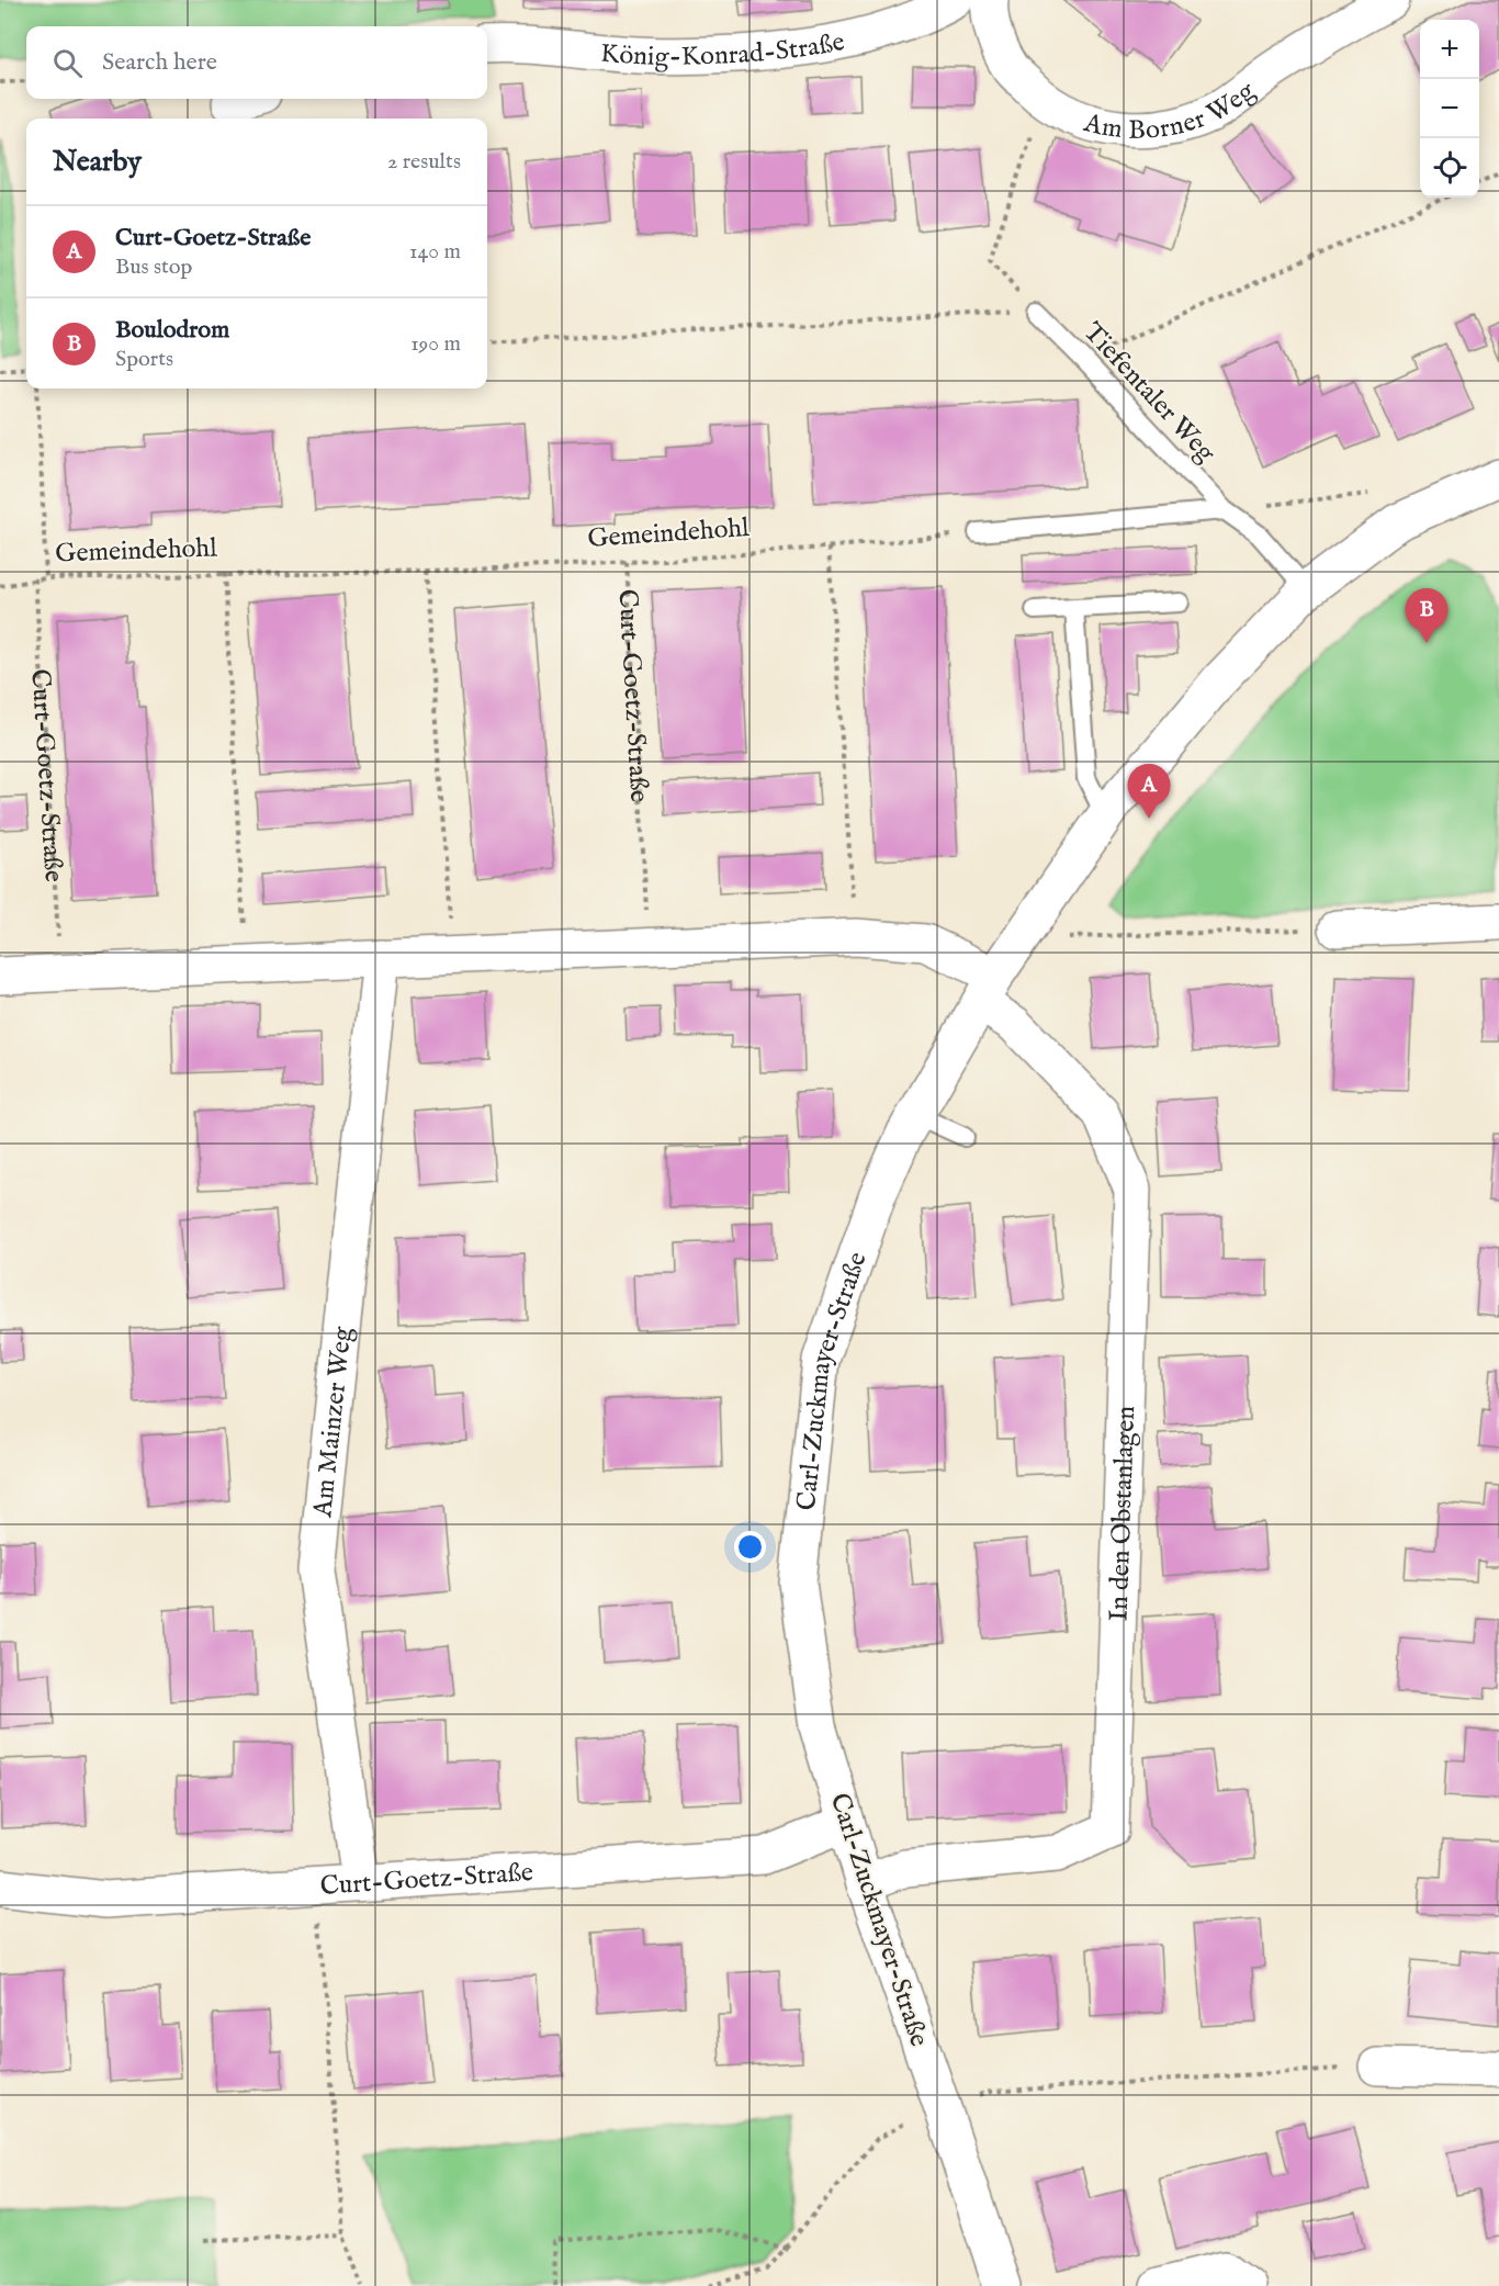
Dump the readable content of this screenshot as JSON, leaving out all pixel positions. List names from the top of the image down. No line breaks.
{"streets":{"street":["König-Konrad-Straße","Am Borner Weg","Curt-Goetz-Straße","Carl-Zuckmayer-Straße","Am Mainzer Weg","In den Obstanlagen"],"lane":["Tiefentaler Weg"],"path":["Gemeindehohl"]},"crossings":[["Gemeindehohl","Curt-Goetz-Straße"],["Curt-Goetz-Straße","Carl-Zuckmayer-Straße"],["Curt-Goetz-Straße","Am Mainzer Weg"],["Carl-Zuckmayer-Straße","In den Obstanlagen"]],"page":{"map_buttons":["+","−"],"search":"Search here","heading":["Nearby","2 results"],"list":[{"mark":"A","name":"Curt-Goetz-Straße","note":"Bus stop","value":"140 m"},{"mark":"B","name":"Boulodrom","note":"Sports","value":"190 m"}],"pins":["B","A"]}}
